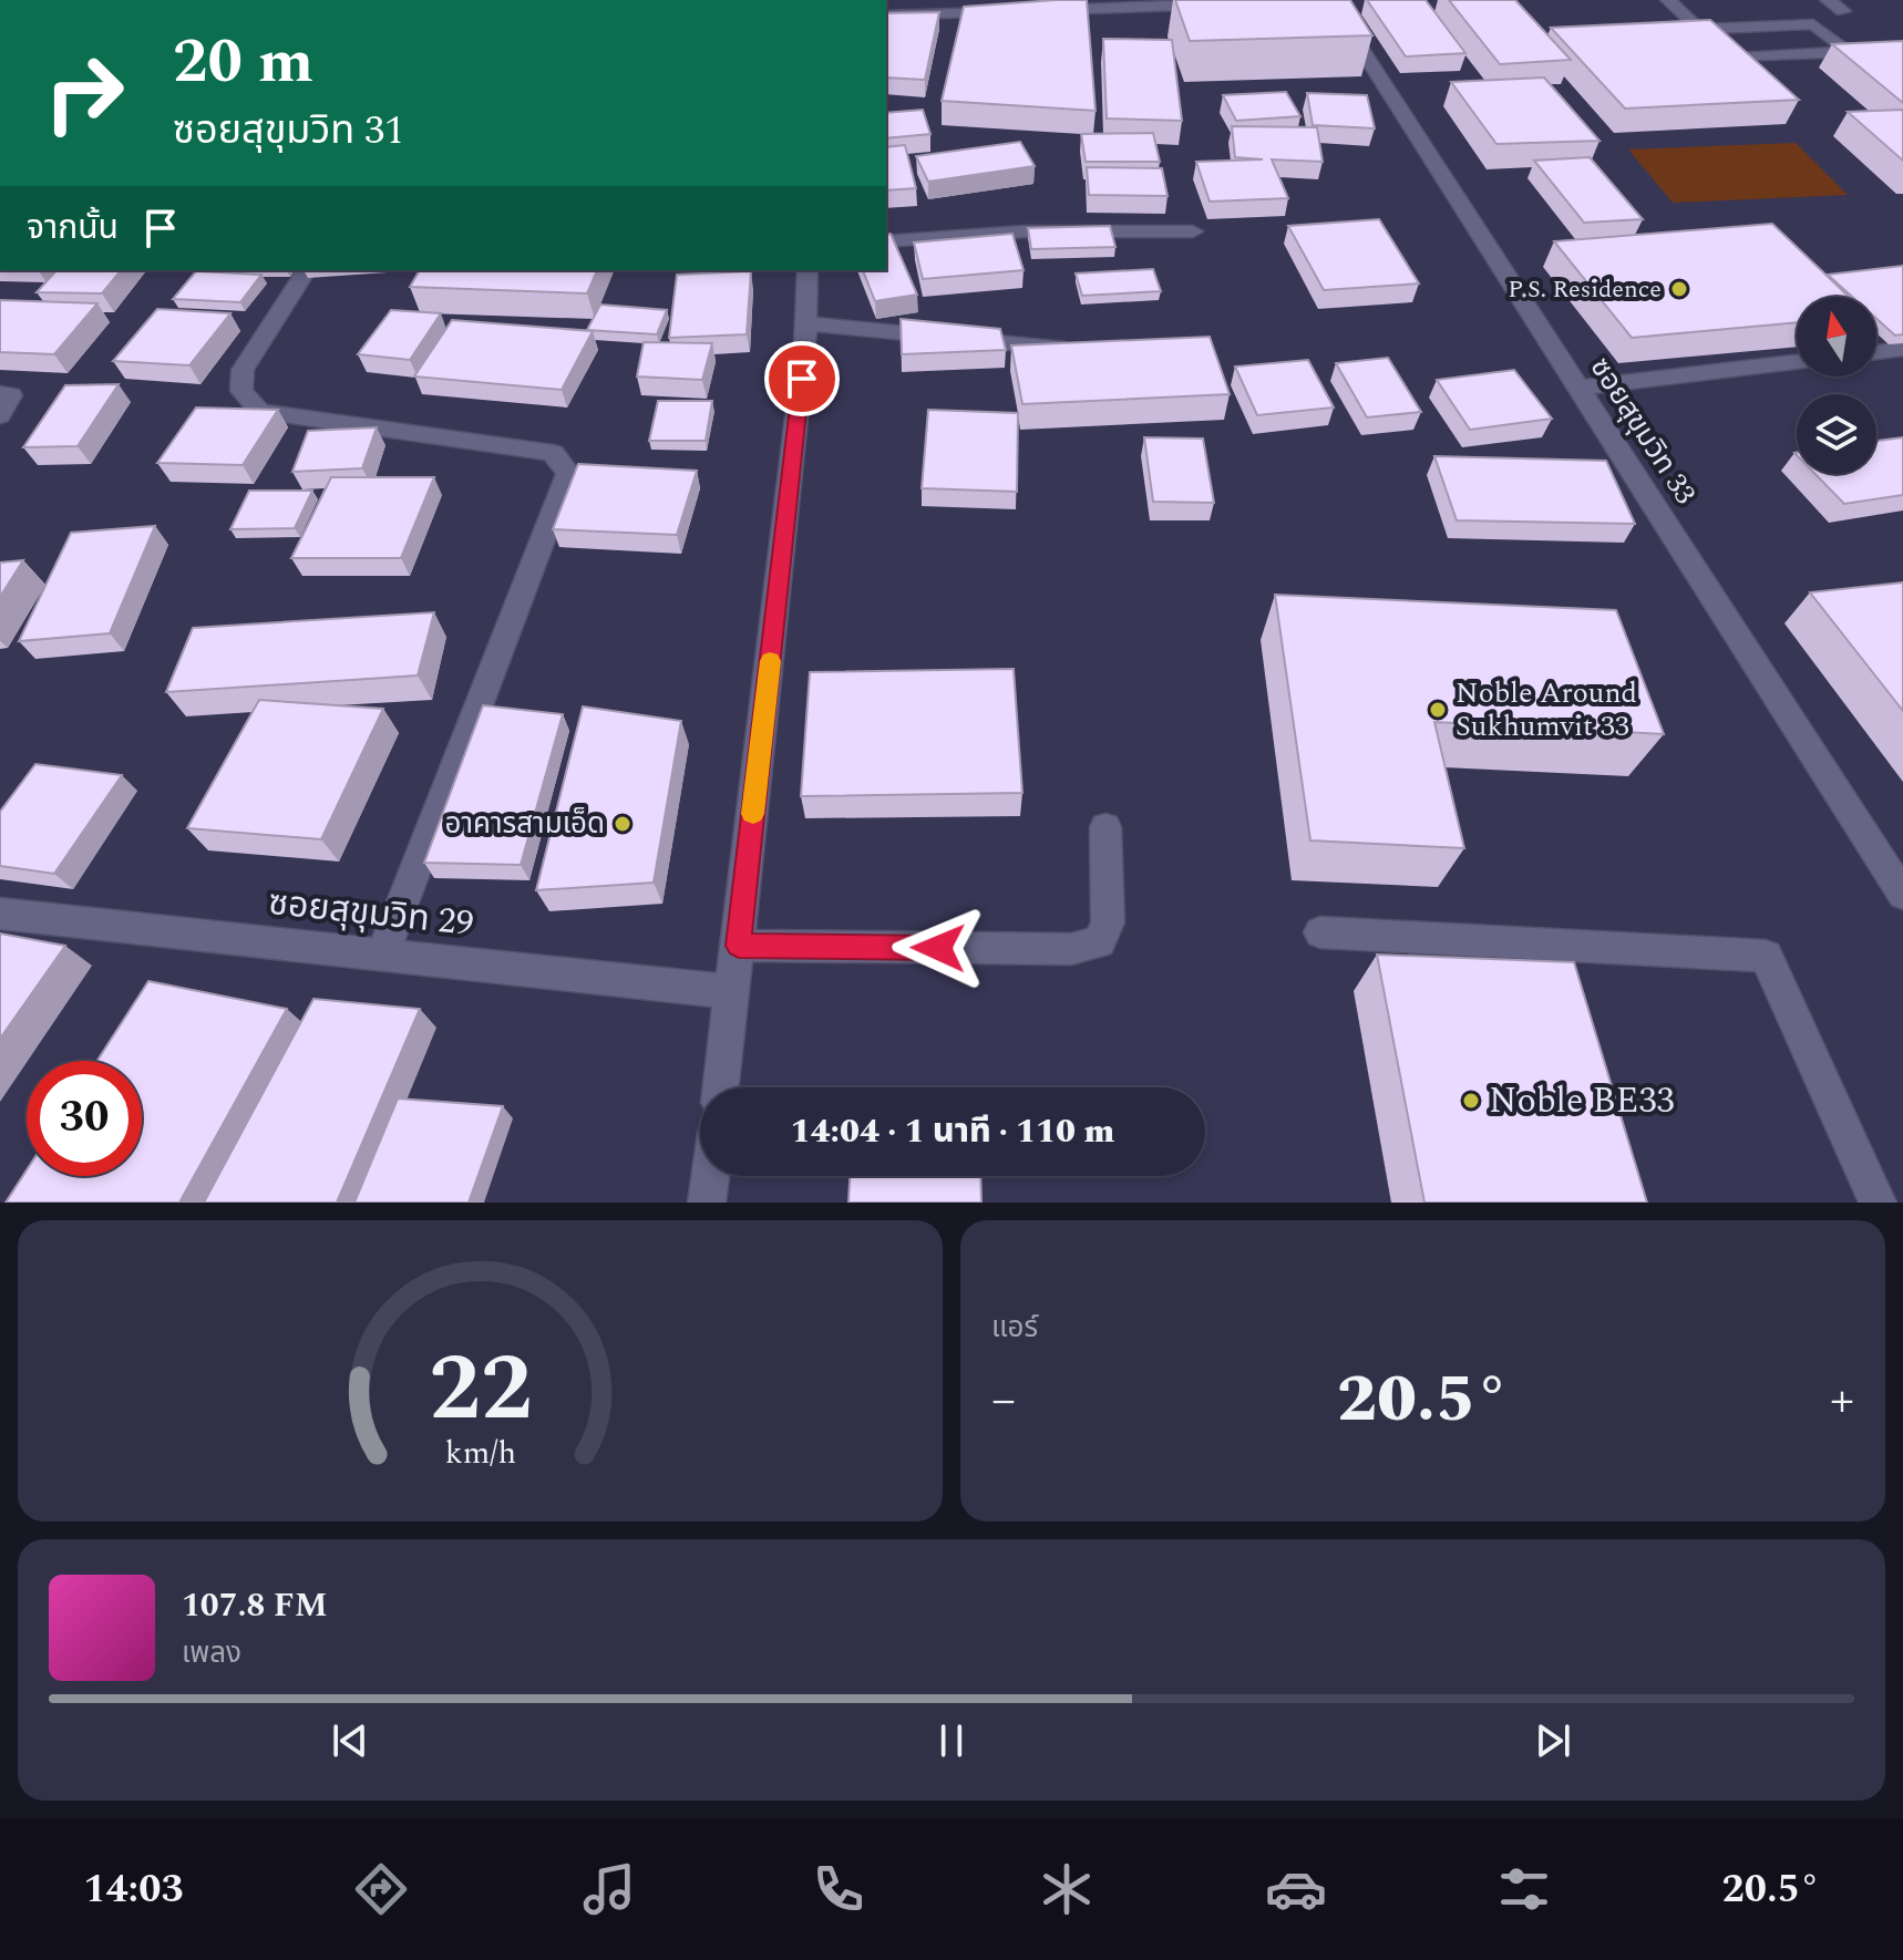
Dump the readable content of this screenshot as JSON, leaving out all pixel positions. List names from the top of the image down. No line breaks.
{"streets":{"street":["ซอยสุขุมวิท 33","ซอยสุขุมวิท 29"]},"places":["P.S. Residence","Noble Around Sukhumvit 33","อาคารสามเอ็ด","Noble BE33"],"north":"top","page":{"turn":["20 m","ซอยสุขุมวิท 31"],"then":"จากนั้น","limit":"30","trip":"14:04 · 1 นาที · 110 m","tile":"แอร์","heat":["−","20.5°","+"],"song":["107.8 FM","เพลง"],"tabs":["14:03","20.5°"],"gauge":["22","km/h"]}}
